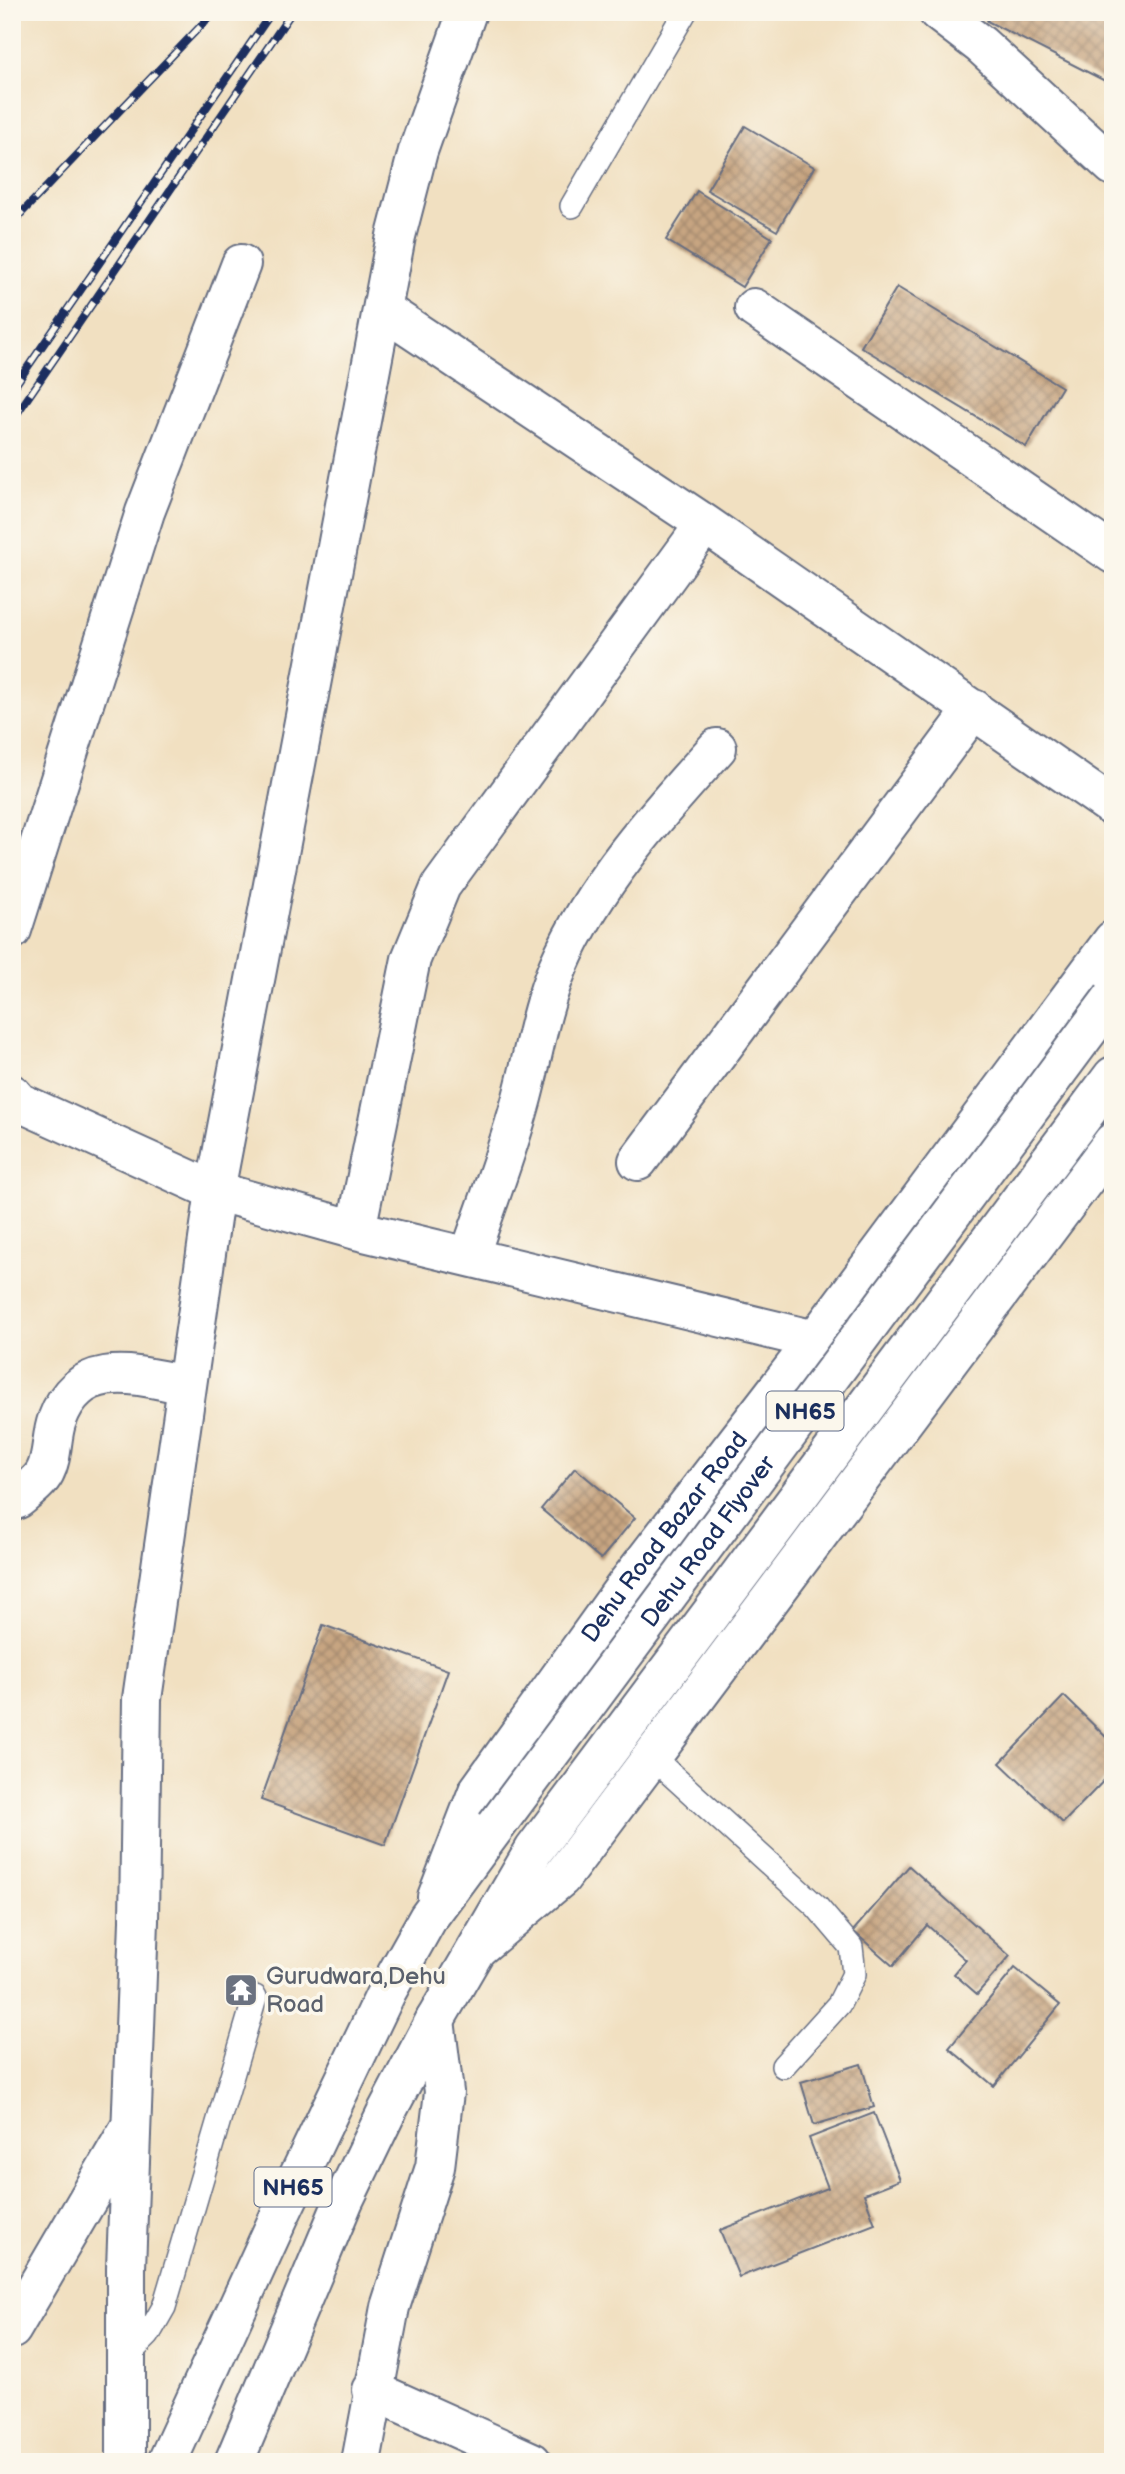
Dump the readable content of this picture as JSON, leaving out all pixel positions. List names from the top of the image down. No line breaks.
{"streets":{"main road":["NH65","Dehu Road Bazar Road","Dehu Road Flyover"]},"crossings":[["NH65","Dehu Road Bazar Road"],["NH65","Dehu Road Flyover"],["Dehu Road Bazar Road","Dehu Road Flyover"]],"places":{"temple":["Gurudwara,Dehu Road"]}}
